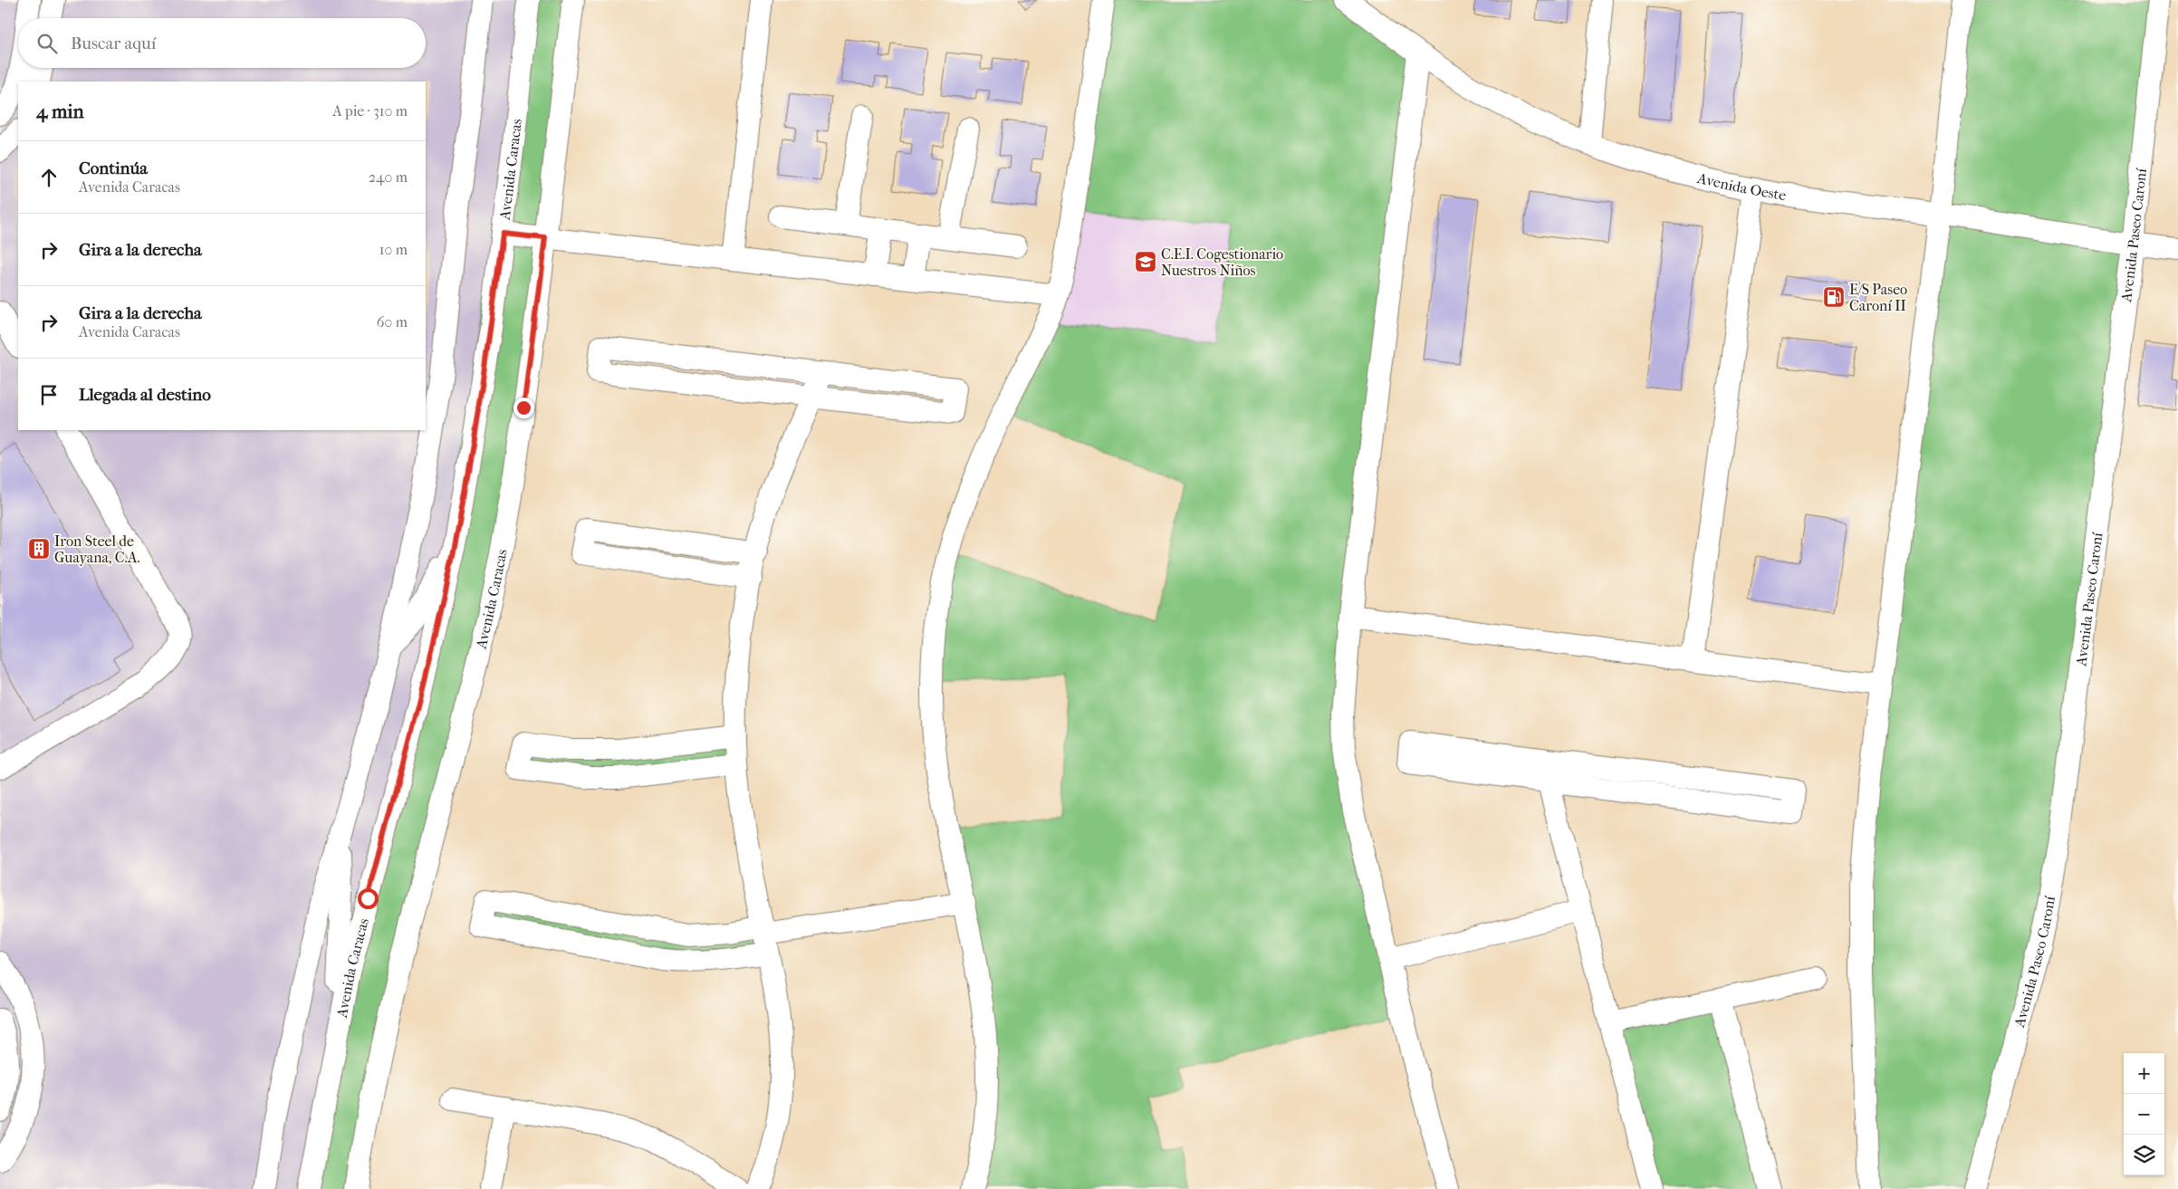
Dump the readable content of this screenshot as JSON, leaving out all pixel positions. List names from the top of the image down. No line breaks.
{"streets":{"street":["Avenida Caracas","Avenida Oeste","Avenida Paseo Caroní"]},"crossings":[["Avenida Oeste","Avenida Paseo Caroní"]],"places":{"school or university":["C.E.I. Cogestionario Nuestros Niños"],"fuel station":["E/S Paseo Caroní II"],"building":["Iron Steel de Guayana, C.A."]},"page":{"search":"Buscar aquí","heading":["4 min","A pie · 310 m"],"list":[["Continúa","Avenida Caracas","240 m"],["Gira a la derecha","10 m"],["Gira a la derecha","Avenida Caracas","60 m"],"Llegada al destino"],"map_buttons":["+","−"]}}
